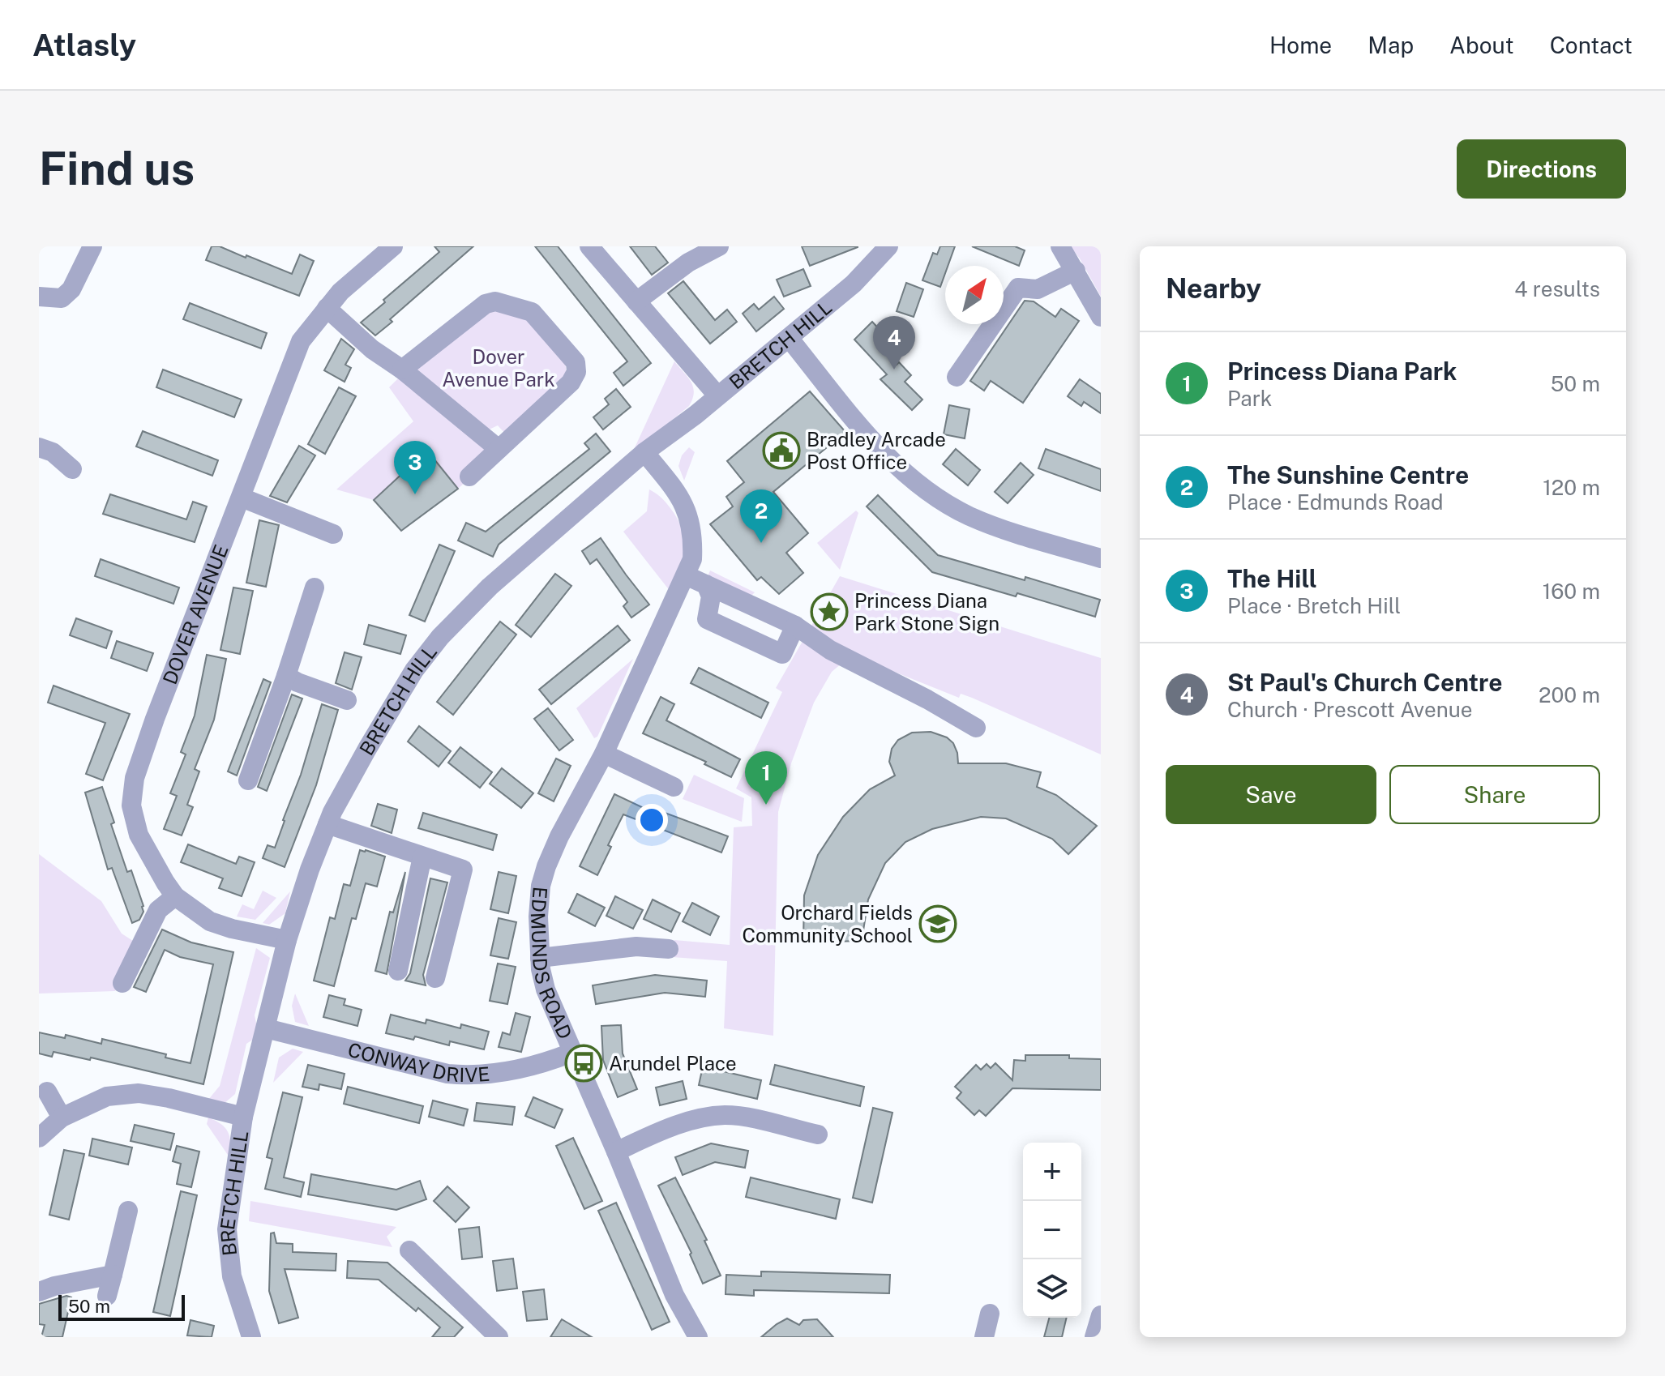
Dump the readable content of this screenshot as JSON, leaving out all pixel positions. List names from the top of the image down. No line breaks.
{"streets":{"street":["BRETCH HILL","DOVER AVENUE","EDMUNDS ROAD","CONWAY DRIVE"]},"crossings":[["BRETCH HILL","DOVER AVENUE"],["BRETCH HILL","EDMUNDS ROAD"],["BRETCH HILL","CONWAY DRIVE"],["EDMUNDS ROAD","CONWAY DRIVE"]],"parks":["Dover Avenue Park"],"places":{"public building":["Bradley Arcade Post Office"],"place":["Princess Diana Park Stone Sign"],"school or university":["Orchard Fields Community School"],"bus stop":["Arundel Place"]},"scale_bar":"50 m","north":"top right","page":{"header":"Atlasly","nav":["Home","Map","About","Contact"],"buttons":["Directions",["Save","Share"]],"title":"Find us","heading":["Nearby","4 results"],"pins":["4","3","2","1"],"list":[{"mark":"1","name":"Princess Diana Park","note":"Park","value":"50 m"},{"mark":"2","name":"The Sunshine Centre","note":"Place · Edmunds Road","value":"120 m"},{"mark":"3","name":"The Hill","note":"Place · Bretch Hill","value":"160 m"},{"mark":"4","name":"St Paul's Church Centre","note":"Church · Prescott Avenue","value":"200 m"}],"map_buttons":["+","−"],"scale":"50 m"}}
